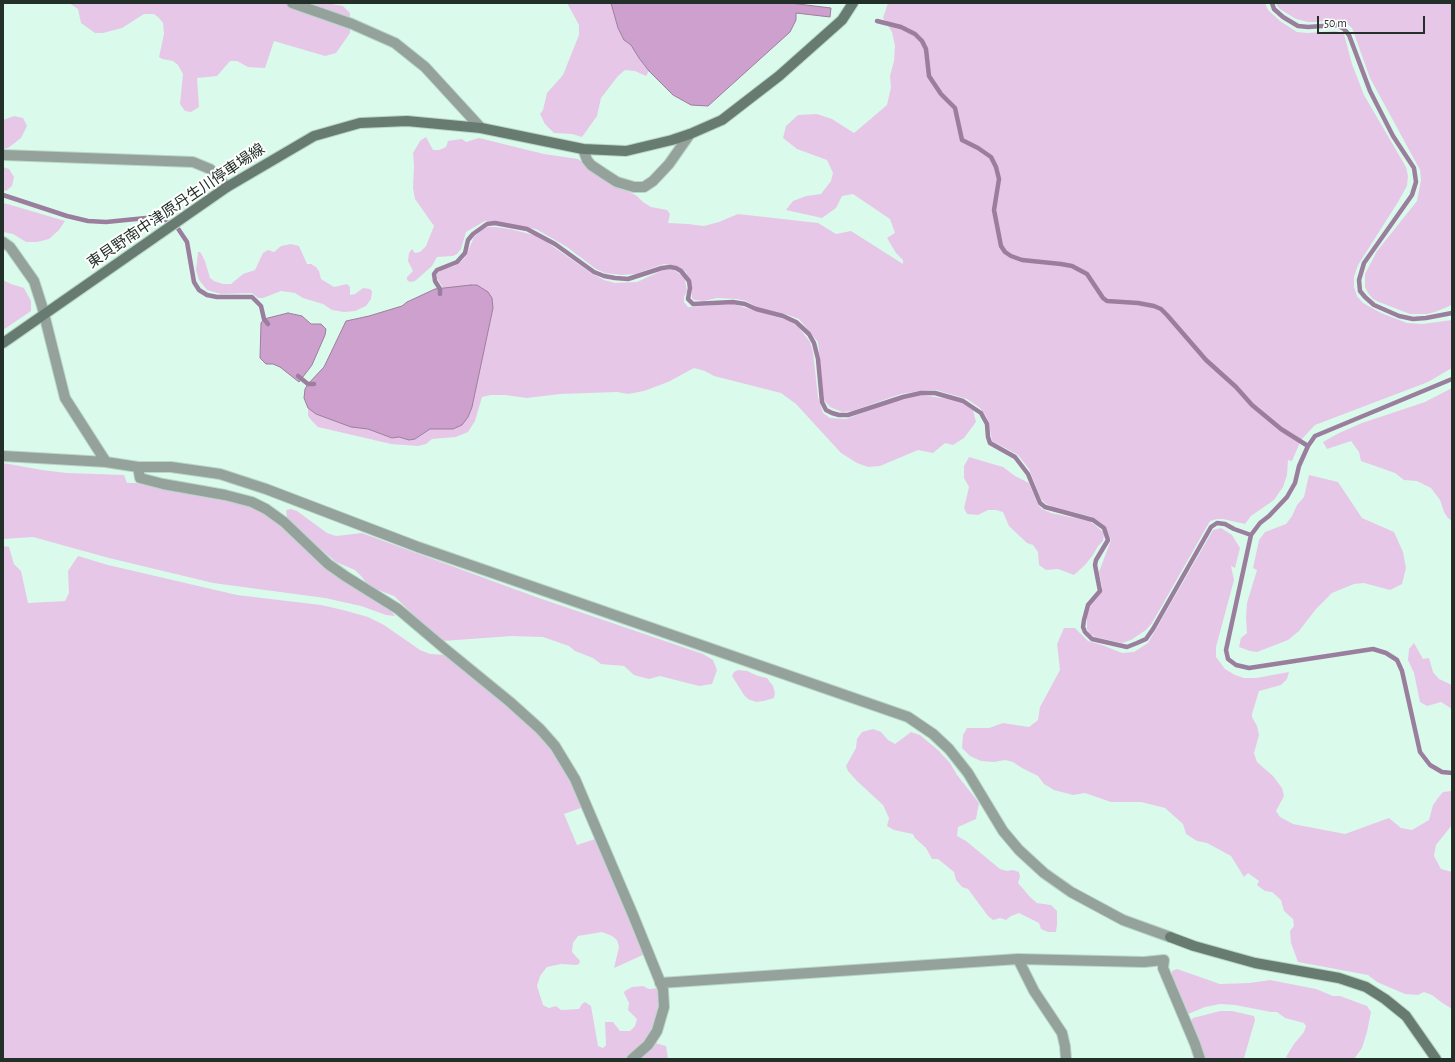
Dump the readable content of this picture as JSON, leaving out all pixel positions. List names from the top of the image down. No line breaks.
{"streets":{"main road":["東貝野南中津原丹生川停車場線"]},"scale_bar":"50 m"}
